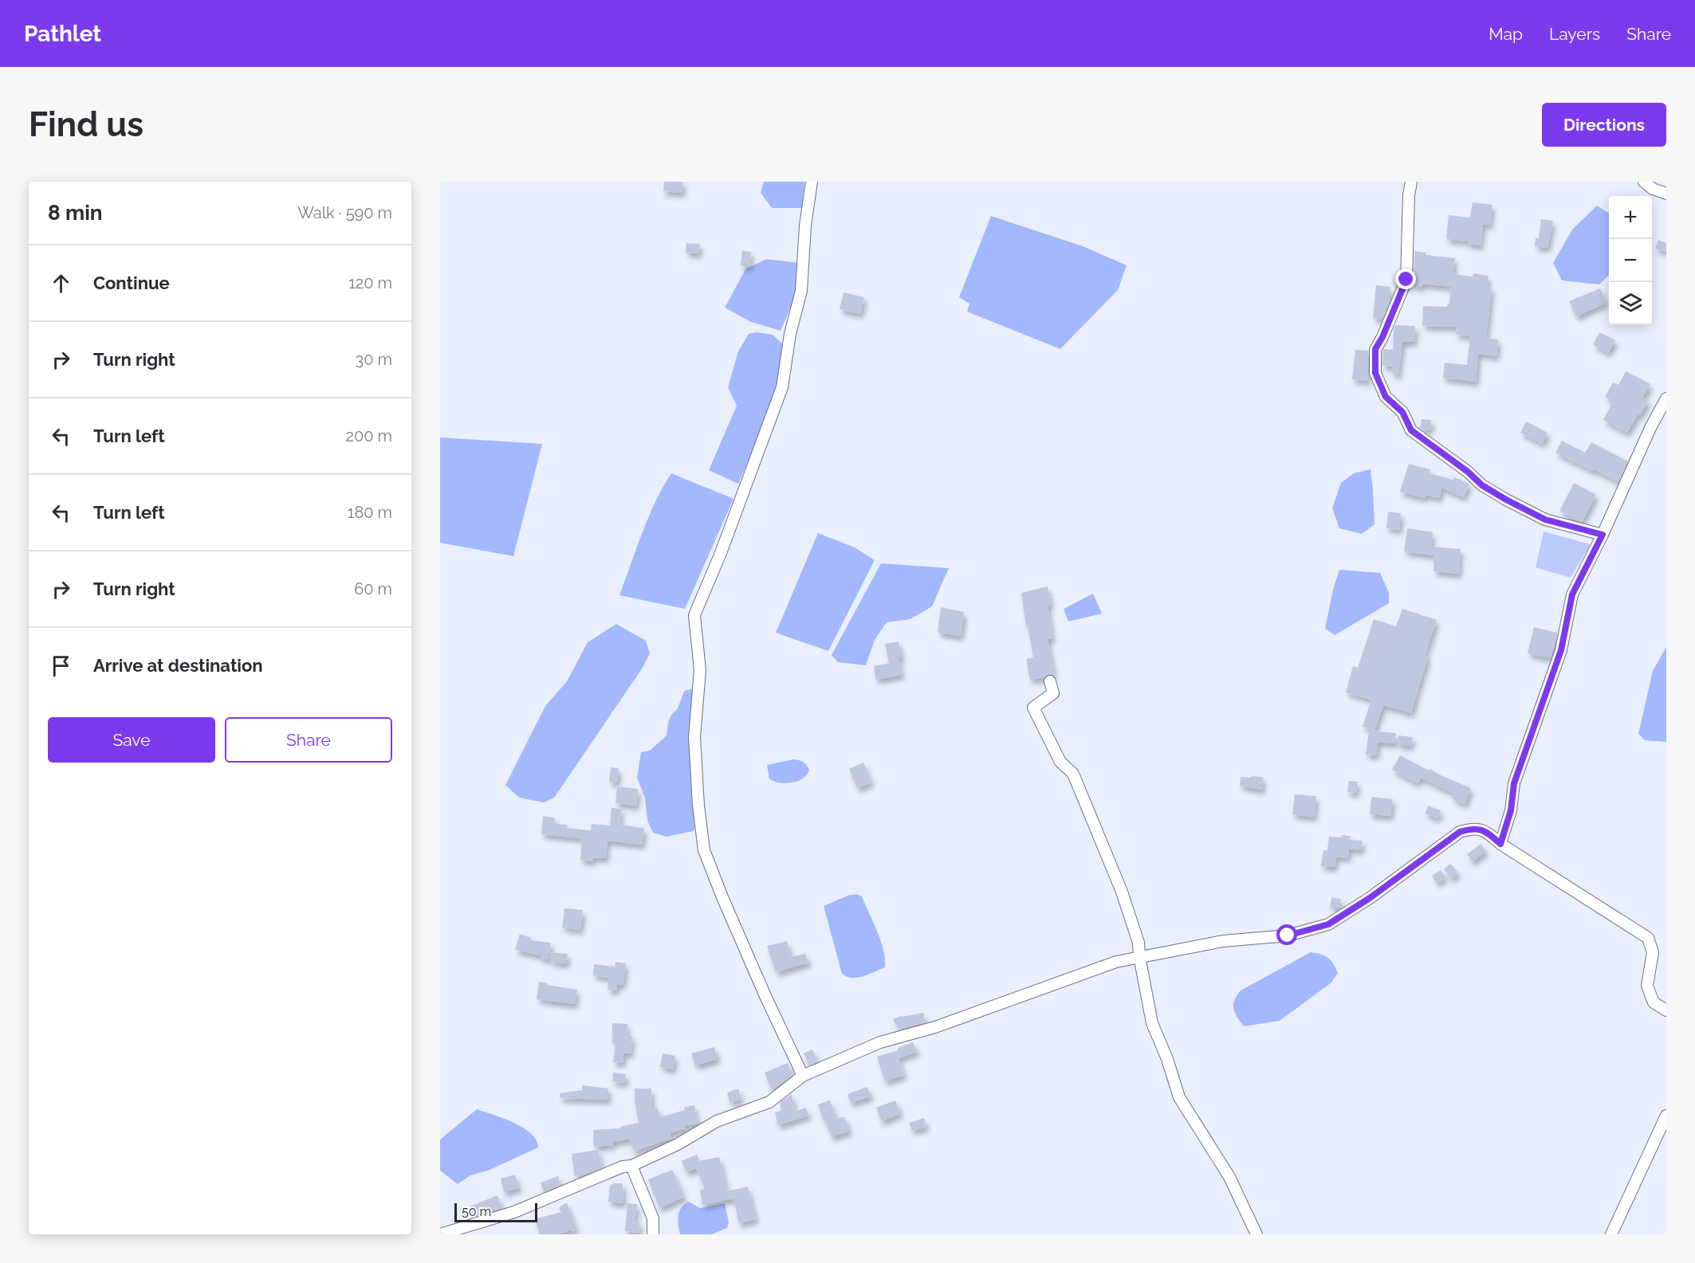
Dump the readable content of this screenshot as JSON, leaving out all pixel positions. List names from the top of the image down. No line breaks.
{"scale_bar":"50 m","page":{"header":"Pathlet","nav":["Map","Layers","Share"],"buttons":["Directions",["Save","Share"]],"title":"Find us","heading":["8 min","Walk · 590 m"],"map_buttons":["+","−"],"list":[["Continue","120 m"],["Turn right","30 m"],["Turn left","200 m"],["Turn left","180 m"],["Turn right","60 m"],"Arrive at destination"],"scale":"50 m"}}
